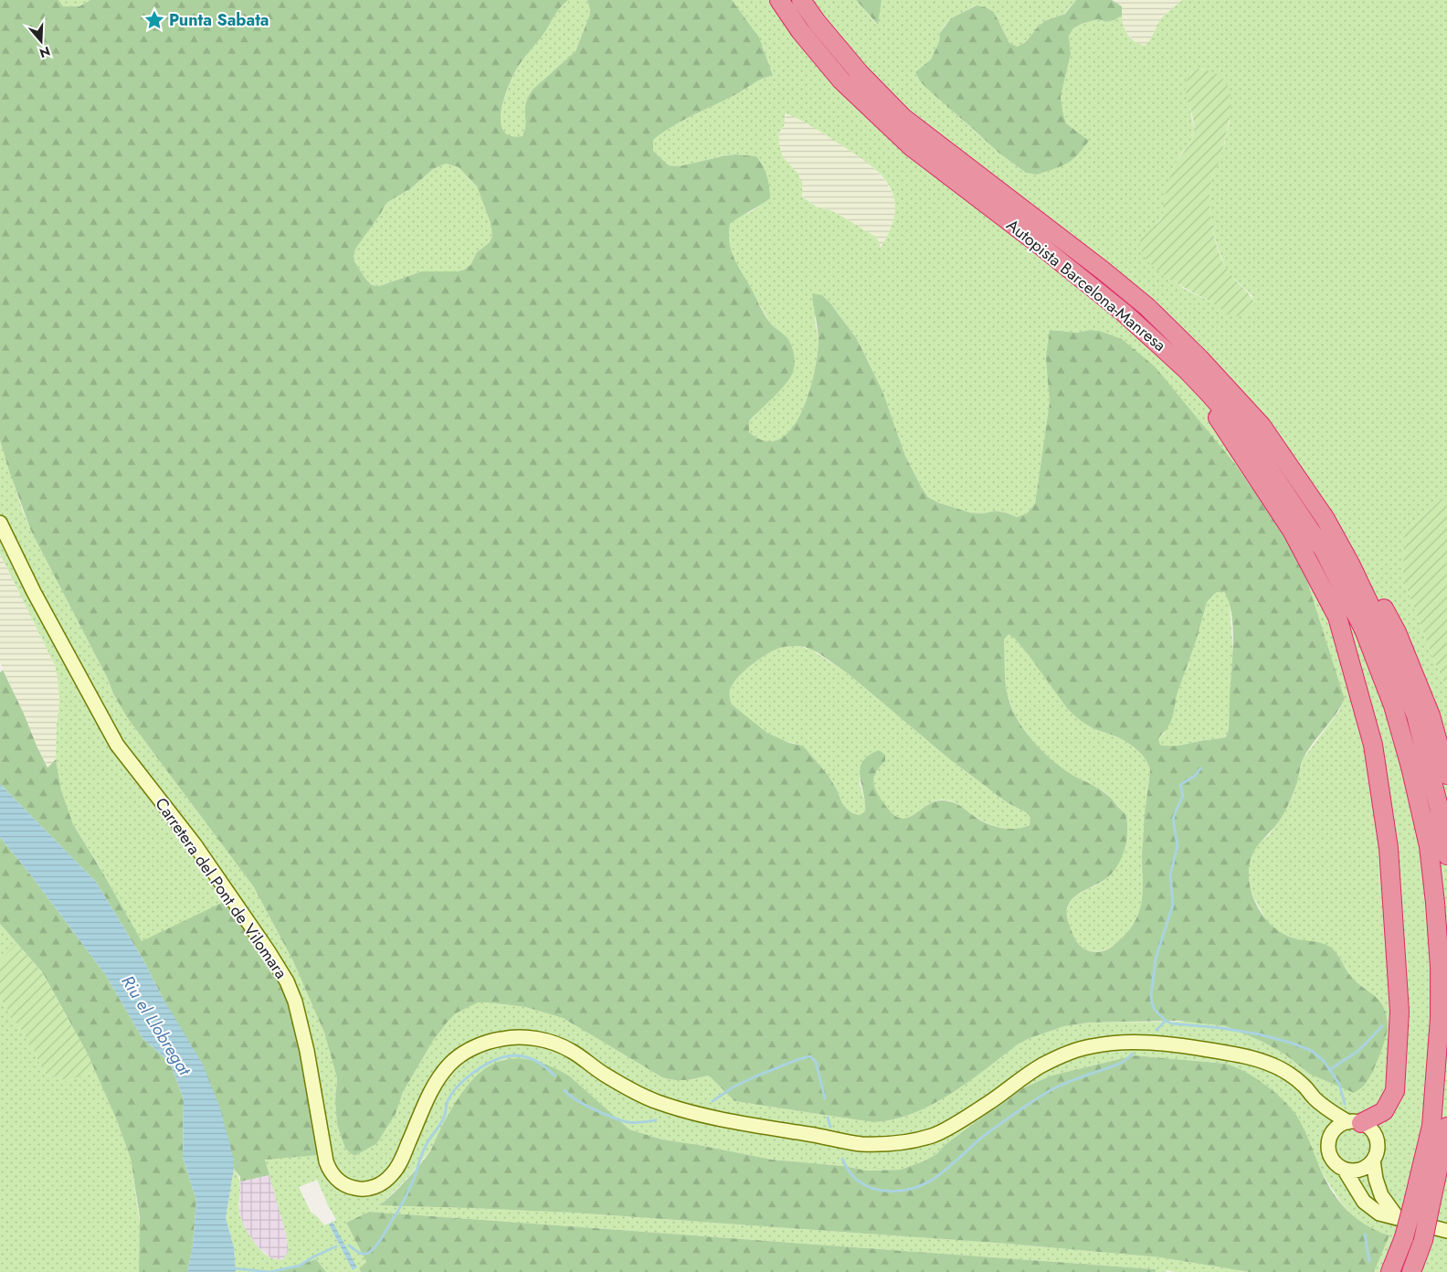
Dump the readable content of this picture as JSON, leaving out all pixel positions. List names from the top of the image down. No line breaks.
{"streets":{"highway":["Autopista Barcelona-Manresa"],"street":["Carretera del Pont de Vilomara"]},"water":["Riu el Llobregat"],"places":{"place":["Punta Sabata"]},"north":"bottom"}
